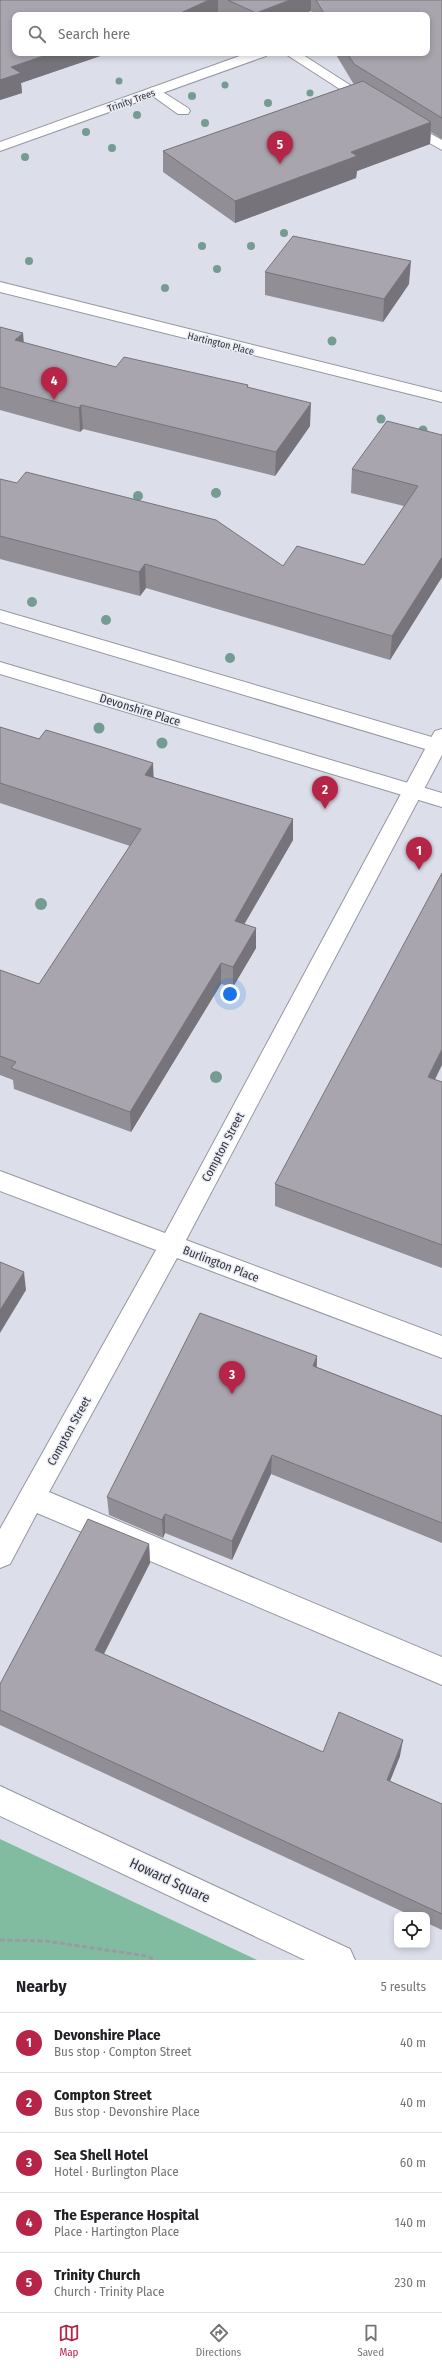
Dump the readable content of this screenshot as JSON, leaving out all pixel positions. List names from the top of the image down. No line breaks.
{"streets":{"street":["Trinity Trees","Hartington Place","Devonshire Place","Compton Street","Burlington Place","Howard Square"]},"crossings":[["Devonshire Place","Compton Street"],["Compton Street","Burlington Place"]],"page":{"search":"Search here","pins":["5","4","2","1","3"],"heading":["Nearby","5 results"],"list":[{"mark":"1","name":"Devonshire Place","note":"Bus stop · Compton Street","value":"40 m"},{"mark":"2","name":"Compton Street","note":"Bus stop · Devonshire Place","value":"40 m"},{"mark":"3","name":"Sea Shell Hotel","note":"Hotel · Burlington Place","value":"60 m"},{"mark":"4","name":"The Esperance Hospital","note":"Place · Hartington Place","value":"140 m"},{"mark":"5","name":"Trinity Church","note":"Church · Trinity Place","value":"230 m"}],"nav":["Map","Directions","Saved"]}}
